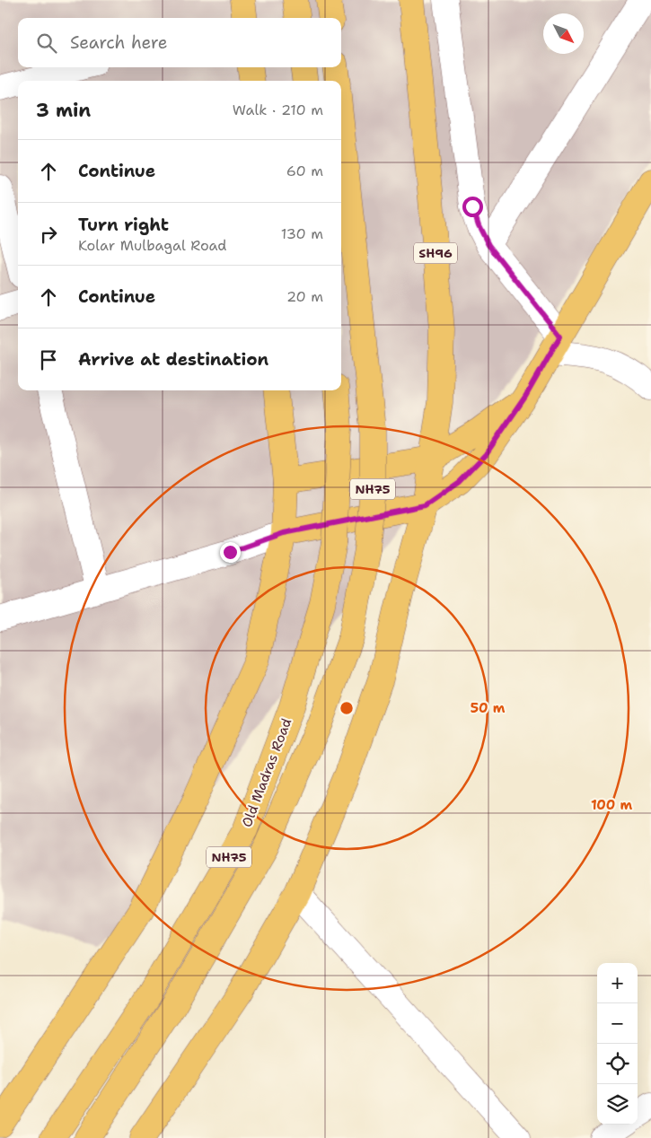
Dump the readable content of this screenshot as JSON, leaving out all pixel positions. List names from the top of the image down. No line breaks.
{"streets":{"main road":["SH96","NH75","Old Madras Road"]},"north":"bottom right","page":{"search":"Search here","heading":["3 min","Walk · 210 m"],"list":[["Continue","60 m"],["Turn right","Kolar Mulbagal Road","130 m"],["Continue","20 m"],"Arrive at destination"],"map_buttons":["+","−"]},"rings":["50 m","100 m"]}
